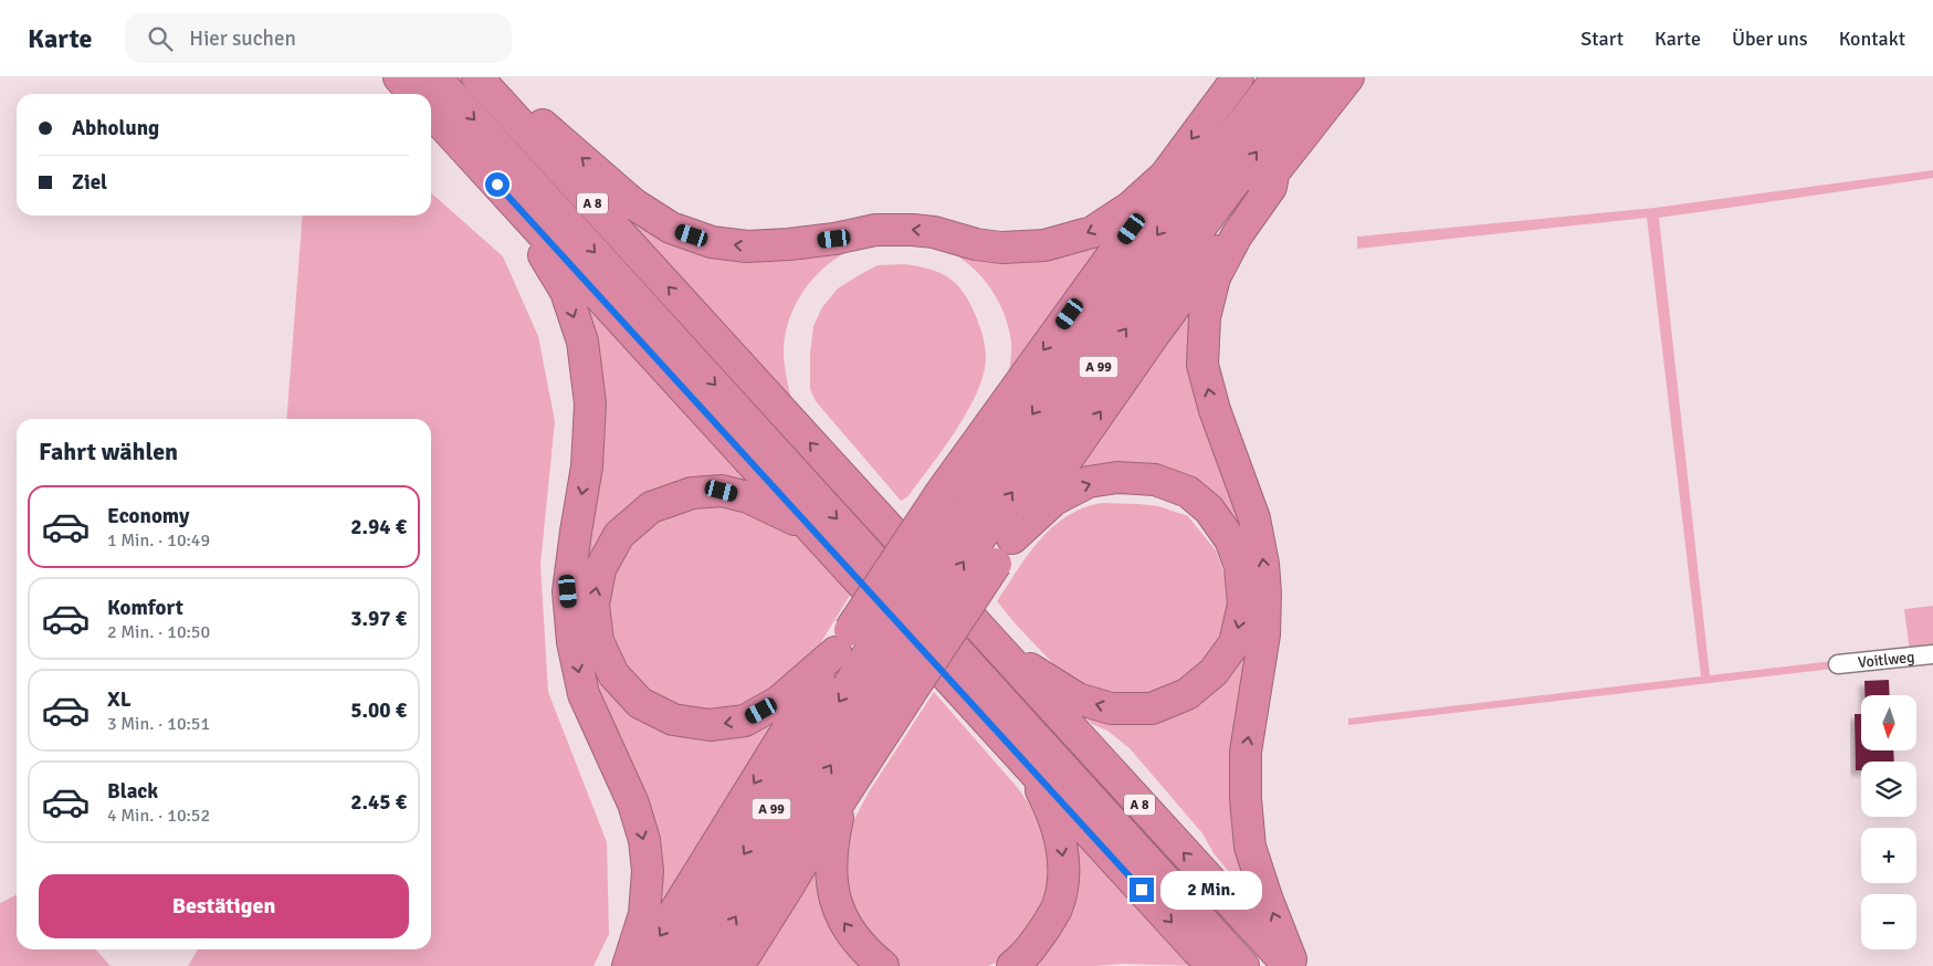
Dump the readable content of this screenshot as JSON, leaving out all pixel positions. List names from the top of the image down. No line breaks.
{"streets":{"highway":["A 8","A 99"],"street":["Voitlweg"]},"north":"bottom","page":{"header":"Karte","search":"Hier suchen","nav":["Start","Karte","Über uns","Kontakt"],"banner":["Abholung","Ziel"],"heading":"Fahrt wählen","list":[{"name":"Economy","note":"1 Min. · 10:49","value":"2.94 €"},{"name":"Komfort","note":"2 Min. · 10:50","value":"3.97 €"},{"name":"XL","note":"3 Min. · 10:51","value":"5.00 €"},{"name":"Black","note":"4 Min. · 10:52","value":"2.45 €"}],"map_buttons":["+","−"],"buttons":"Bestätigen","bubble":"2 Min."}}
